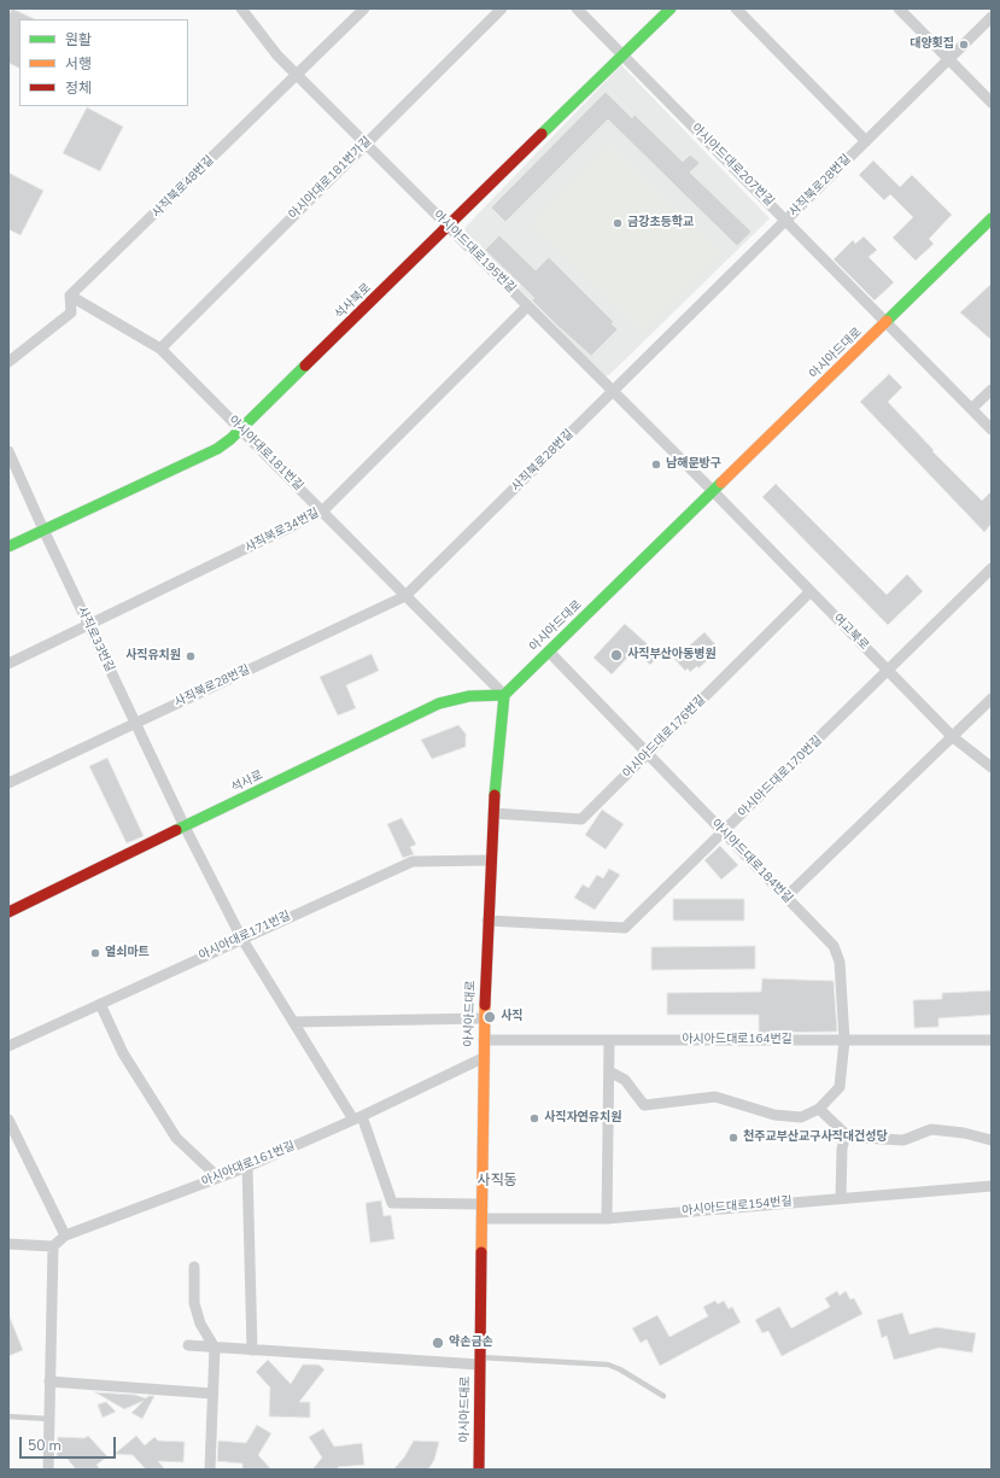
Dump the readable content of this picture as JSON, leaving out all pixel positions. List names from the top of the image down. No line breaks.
{"streets":{"main road":["석사북로","아시아드대로","석사로"],"street":["아시아드대로207번길","아시아대로181번가길","사직북로28번길","사직북로48번길","아시아드대로195번길","아시아대로181번길","사직북로34번길","여고북로","사직로33번길","아시아드대로176번길","아시아드대로170번길","아시아드대로184번길","아시아대로171번길","아시아드대로164번길","아시아대로161번길","아시아드대로154번길"]},"crossings":[["아시아드대로207번길","사직북로28번길"],["아시아드대로207번길","석사북로"],["아시아드대로207번길","아시아드대로"],["아시아대로181번가길","아시아드대로195번길"],["아시아대로181번가길","아시아대로181번길"],["사직북로28번길","아시아드대로195번길"],["사직북로28번길","아시아대로181번길"],["사직북로28번길","사직로33번길"],["사직북로48번길","아시아드대로195번길"],["사직북로48번길","아시아대로181번길"],["아시아드대로195번길","석사북로"],["아시아드대로195번길","아시아드대로"],["아시아드대로195번길","사직북로34번길"],["아시아드대로195번길","여고북로"],["석사북로","아시아대로181번길"],["석사북로","사직로33번길"],["아시아드대로","아시아대로181번길"],["아시아드대로","여고북로"],["아시아드대로","사직로33번길"],["아시아드대로","아시아드대로176번길"],["아시아드대로","아시아드대로170번길"],["아시아드대로","석사로"],["아시아드대로","아시아드대로184번길"],["아시아드대로","아시아대로171번길"],["아시아드대로","아시아드대로164번길"],["아시아드대로","아시아대로161번길"],["아시아드대로","아시아드대로154번길"],["아시아대로181번길","사직북로34번길"],["아시아대로181번길","석사로"],["사직북로34번길","사직로33번길"],["여고북로","아시아드대로176번길"],["여고북로","아시아드대로170번길"],["사직로33번길","석사로"],["사직로33번길","아시아대로171번길"],["사직로33번길","아시아대로161번길"],["아시아드대로176번길","아시아드대로184번길"],["아시아드대로170번길","아시아드대로184번길"],["아시아드대로184번길","아시아드대로164번길"]],"districts":["사직동"],"places":["대양횟집","금강초등학교","남해문방구","사직부산아동병원","사직유치원","열쇠마트","사직","사직자연유치원","천주교부산교구사직대건성당","약손금손"],"legend":["원활","서행","정체"],"scale_bar":"50 m"}
